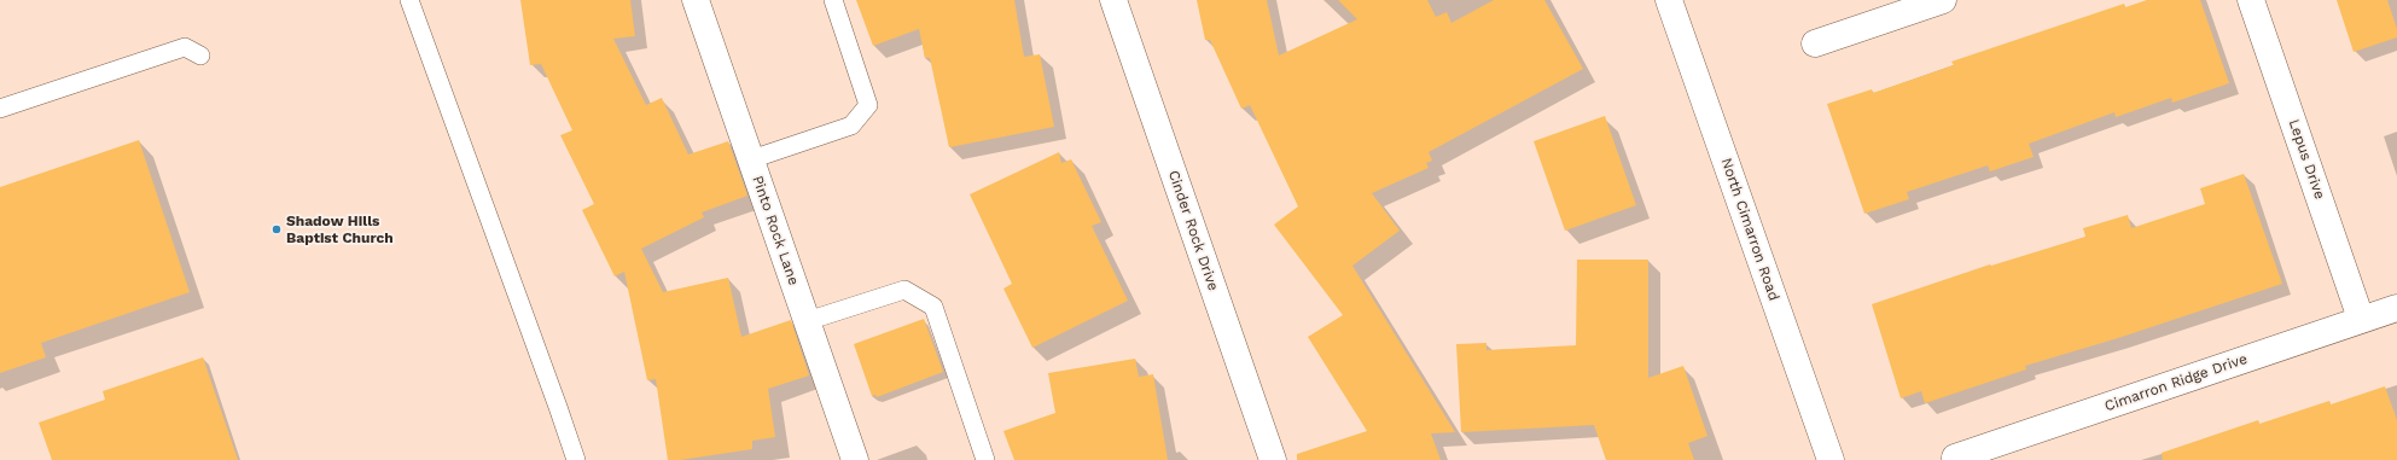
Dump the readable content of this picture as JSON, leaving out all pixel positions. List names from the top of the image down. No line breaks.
{"streets":{"street":["Lepus Drive","North Cimarron Road","Pinto Rock Lane","Cinder Rock Drive","Cimarron Ridge Drive"]},"crossings":[["Lepus Drive","Cimarron Ridge Drive"]],"places":["Shadow Hills Baptist Church"]}
